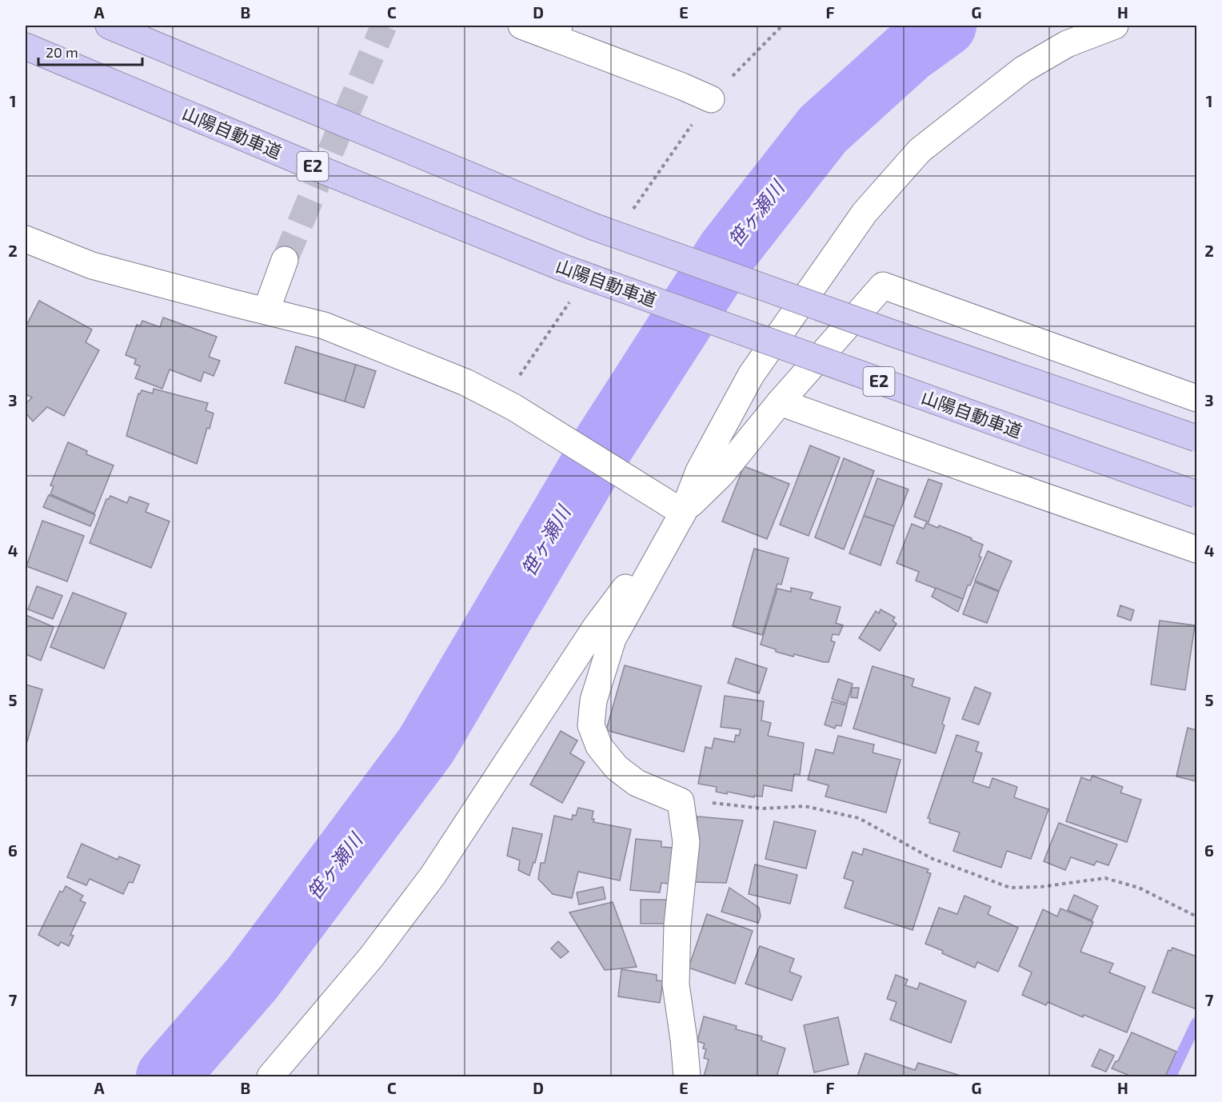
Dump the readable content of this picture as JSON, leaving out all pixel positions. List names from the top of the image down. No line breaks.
{"streets":{"highway":["山陽自動車道","E2"]},"water":["笹ヶ瀬川"],"scale_bar":"20 m","grid":{"columns":["A","B","C","D","E","F","G","H"],"rows":["1","2","3","4","5","6","7"]}}
